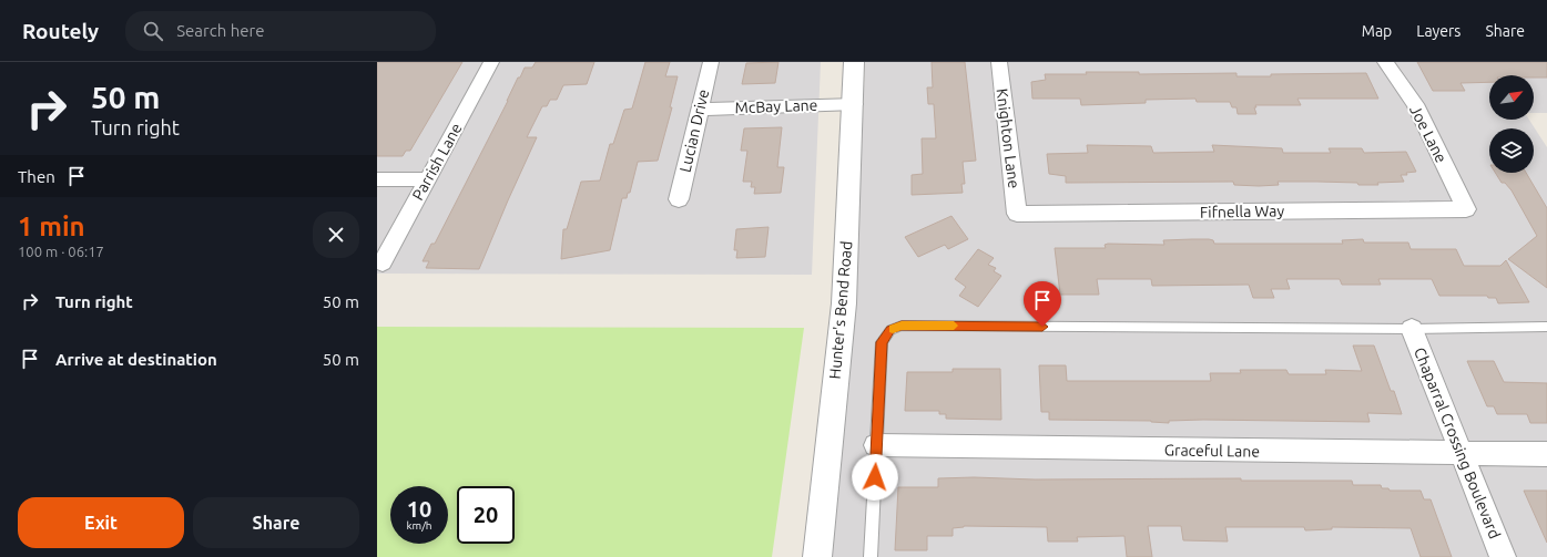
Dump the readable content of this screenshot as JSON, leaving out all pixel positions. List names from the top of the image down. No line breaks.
{"streets":{"street":["McBay Lane","Lucian Drive","Joe Lane","Knighton Lane","Parrish Lane","Fifnella Way","Hunter's Bend Road","Chaparral Crossing Boulevard","Graceful Lane"]},"crossings":[["McBay Lane","Lucian Drive"],["McBay Lane","Hunter's Bend Road"],["Joe Lane","Fifnella Way"],["Knighton Lane","Fifnella Way"],["Chaparral Crossing Boulevard","Graceful Lane"]],"north":"top right","page":{"header":"Routely","search":"Search here","nav":["Map","Layers","Share"],"turn":["50 m","Turn right"],"then":"Then","heading":["1 min","100 m · 06:17"],"list":[{"name":"Turn right","value":"50 m"},{"name":"Arrive at destination","value":"50 m"}],"speed":"10 km/h","limit":"20","buttons":["Exit","Share"]}}
